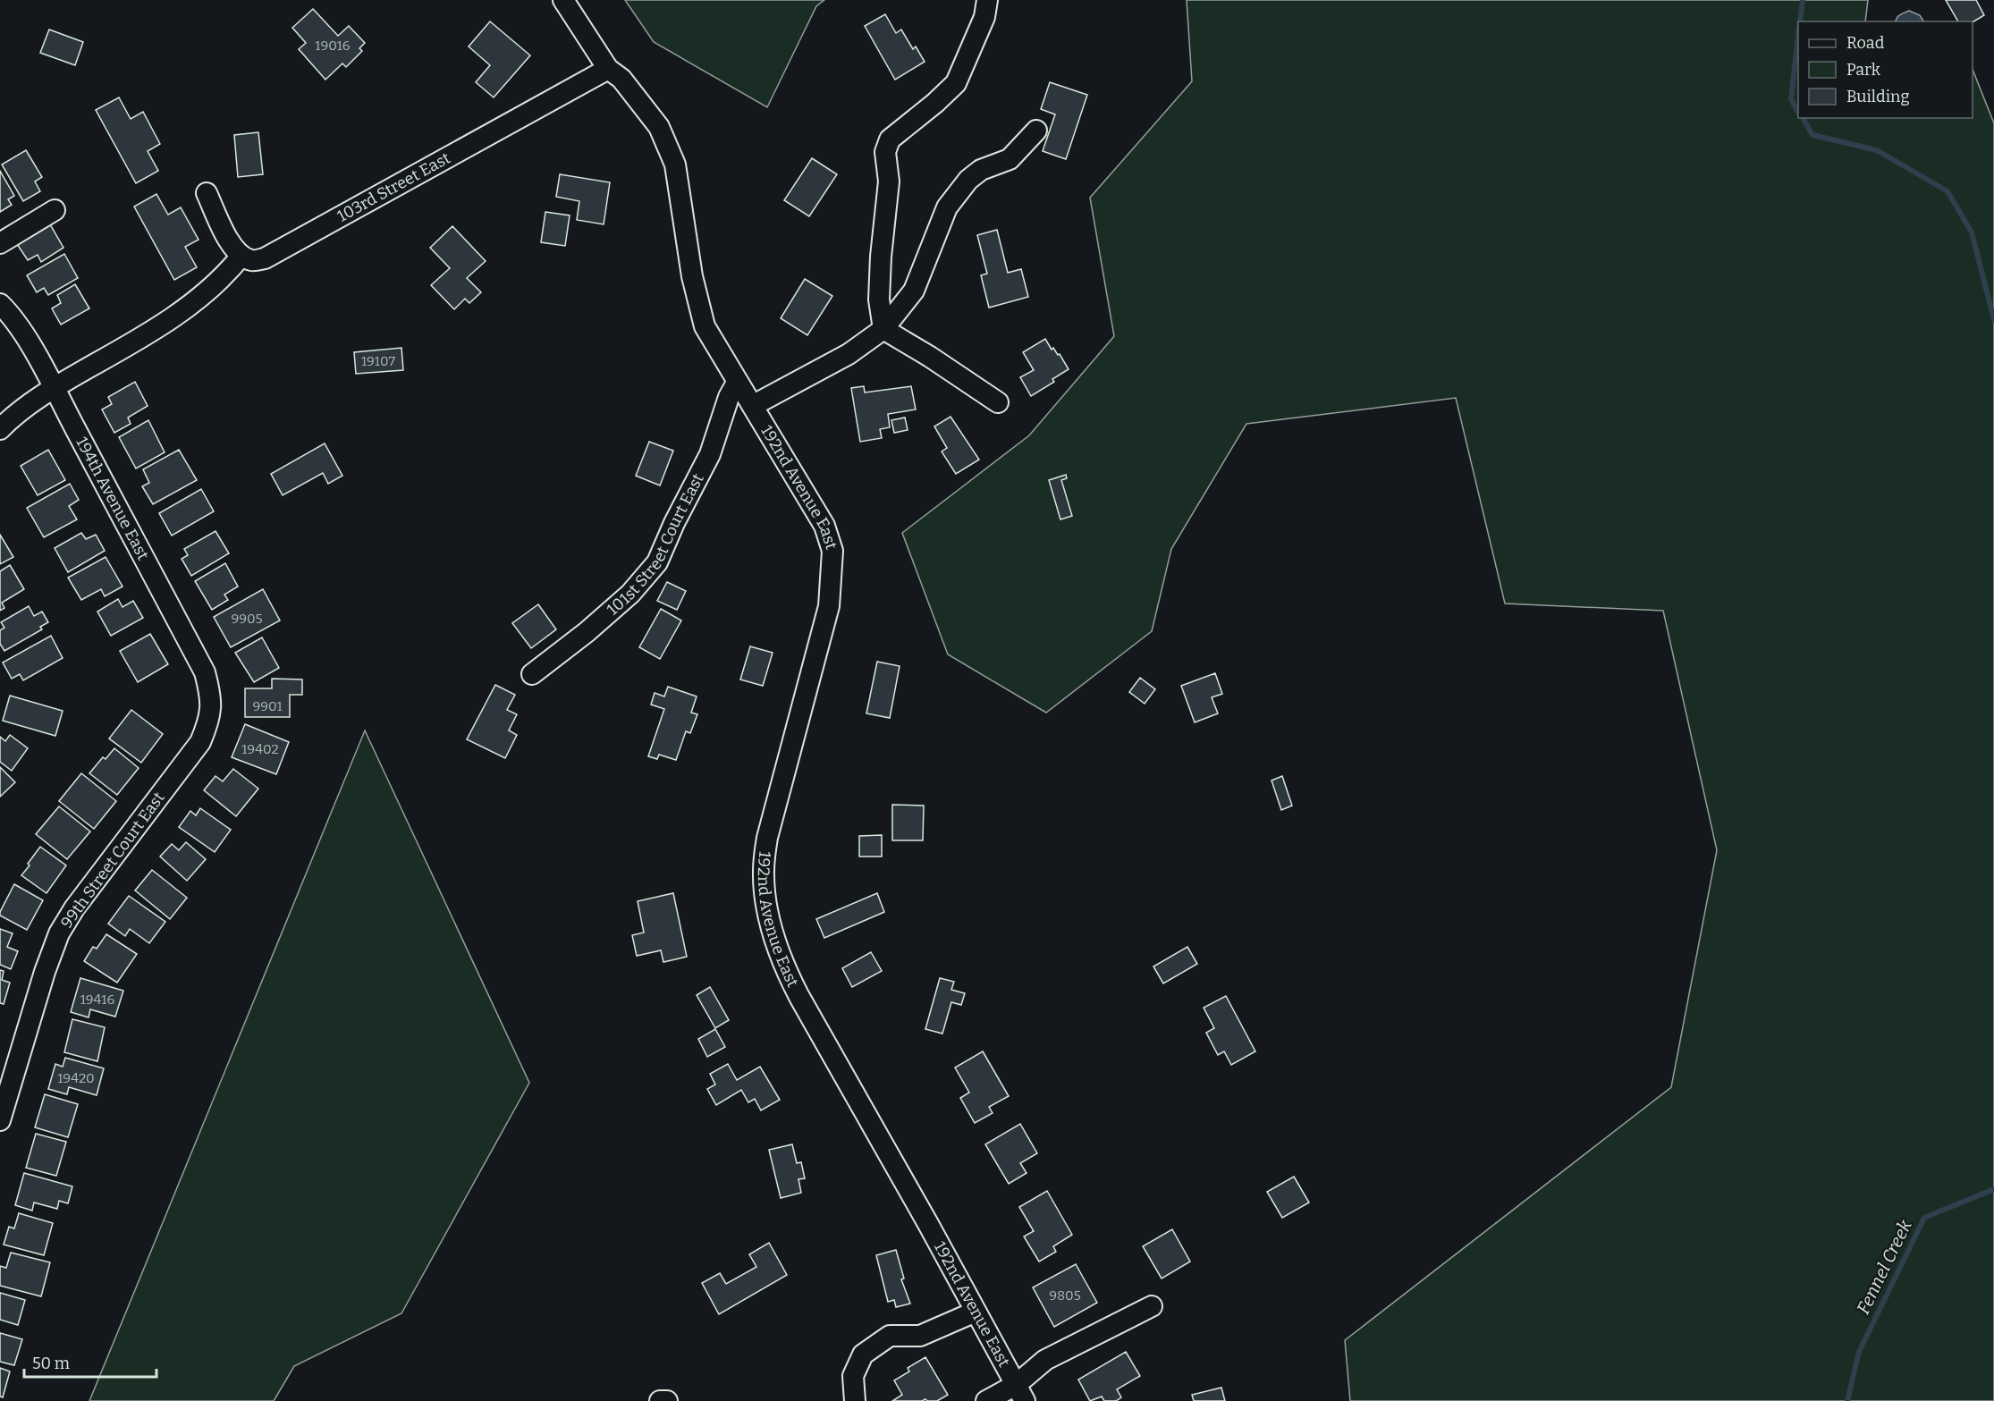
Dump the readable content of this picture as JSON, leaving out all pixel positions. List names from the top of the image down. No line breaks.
{"streets":{"street":["103rd Street East","192nd Avenue East","194th Avenue East","101st Street Court East","99th Street Court East"]},"crossings":[["192nd Avenue East","101st Street Court East"],["194th Avenue East","99th Street Court East"]],"water":["Fennel Creek"],"house_numbers":["19016","19107","9905","9901","19402","19416","19420","9805"],"legend":["Road","Park","Building"],"scale_bar":"50 m"}
